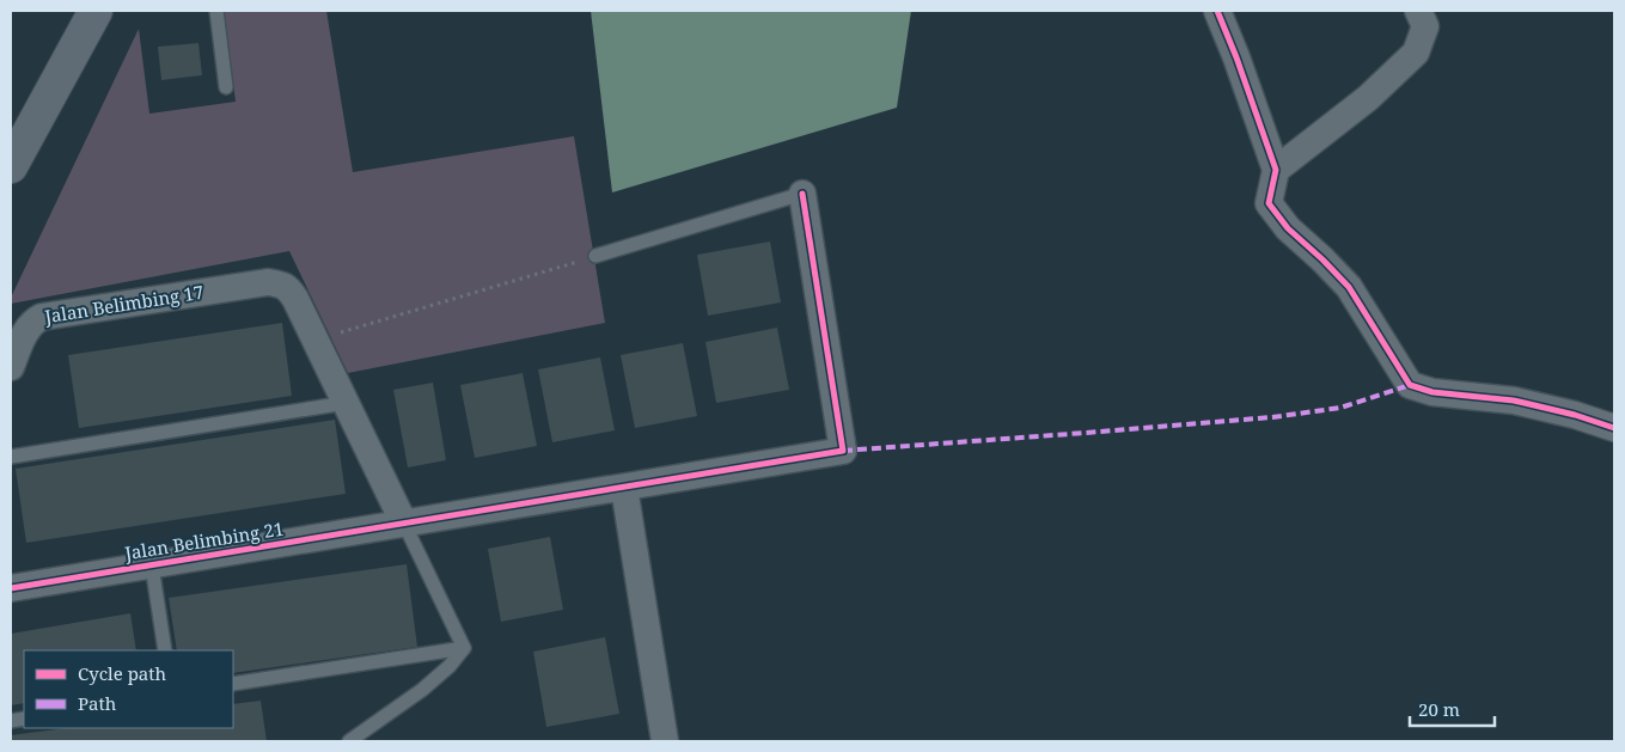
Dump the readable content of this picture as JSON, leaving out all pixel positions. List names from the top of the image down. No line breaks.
{"streets":{"street":["Jalan Belimbing 17","Jalan Belimbing 21"]},"legend":["Cycle path","Path"],"scale_bar":"20 m"}
